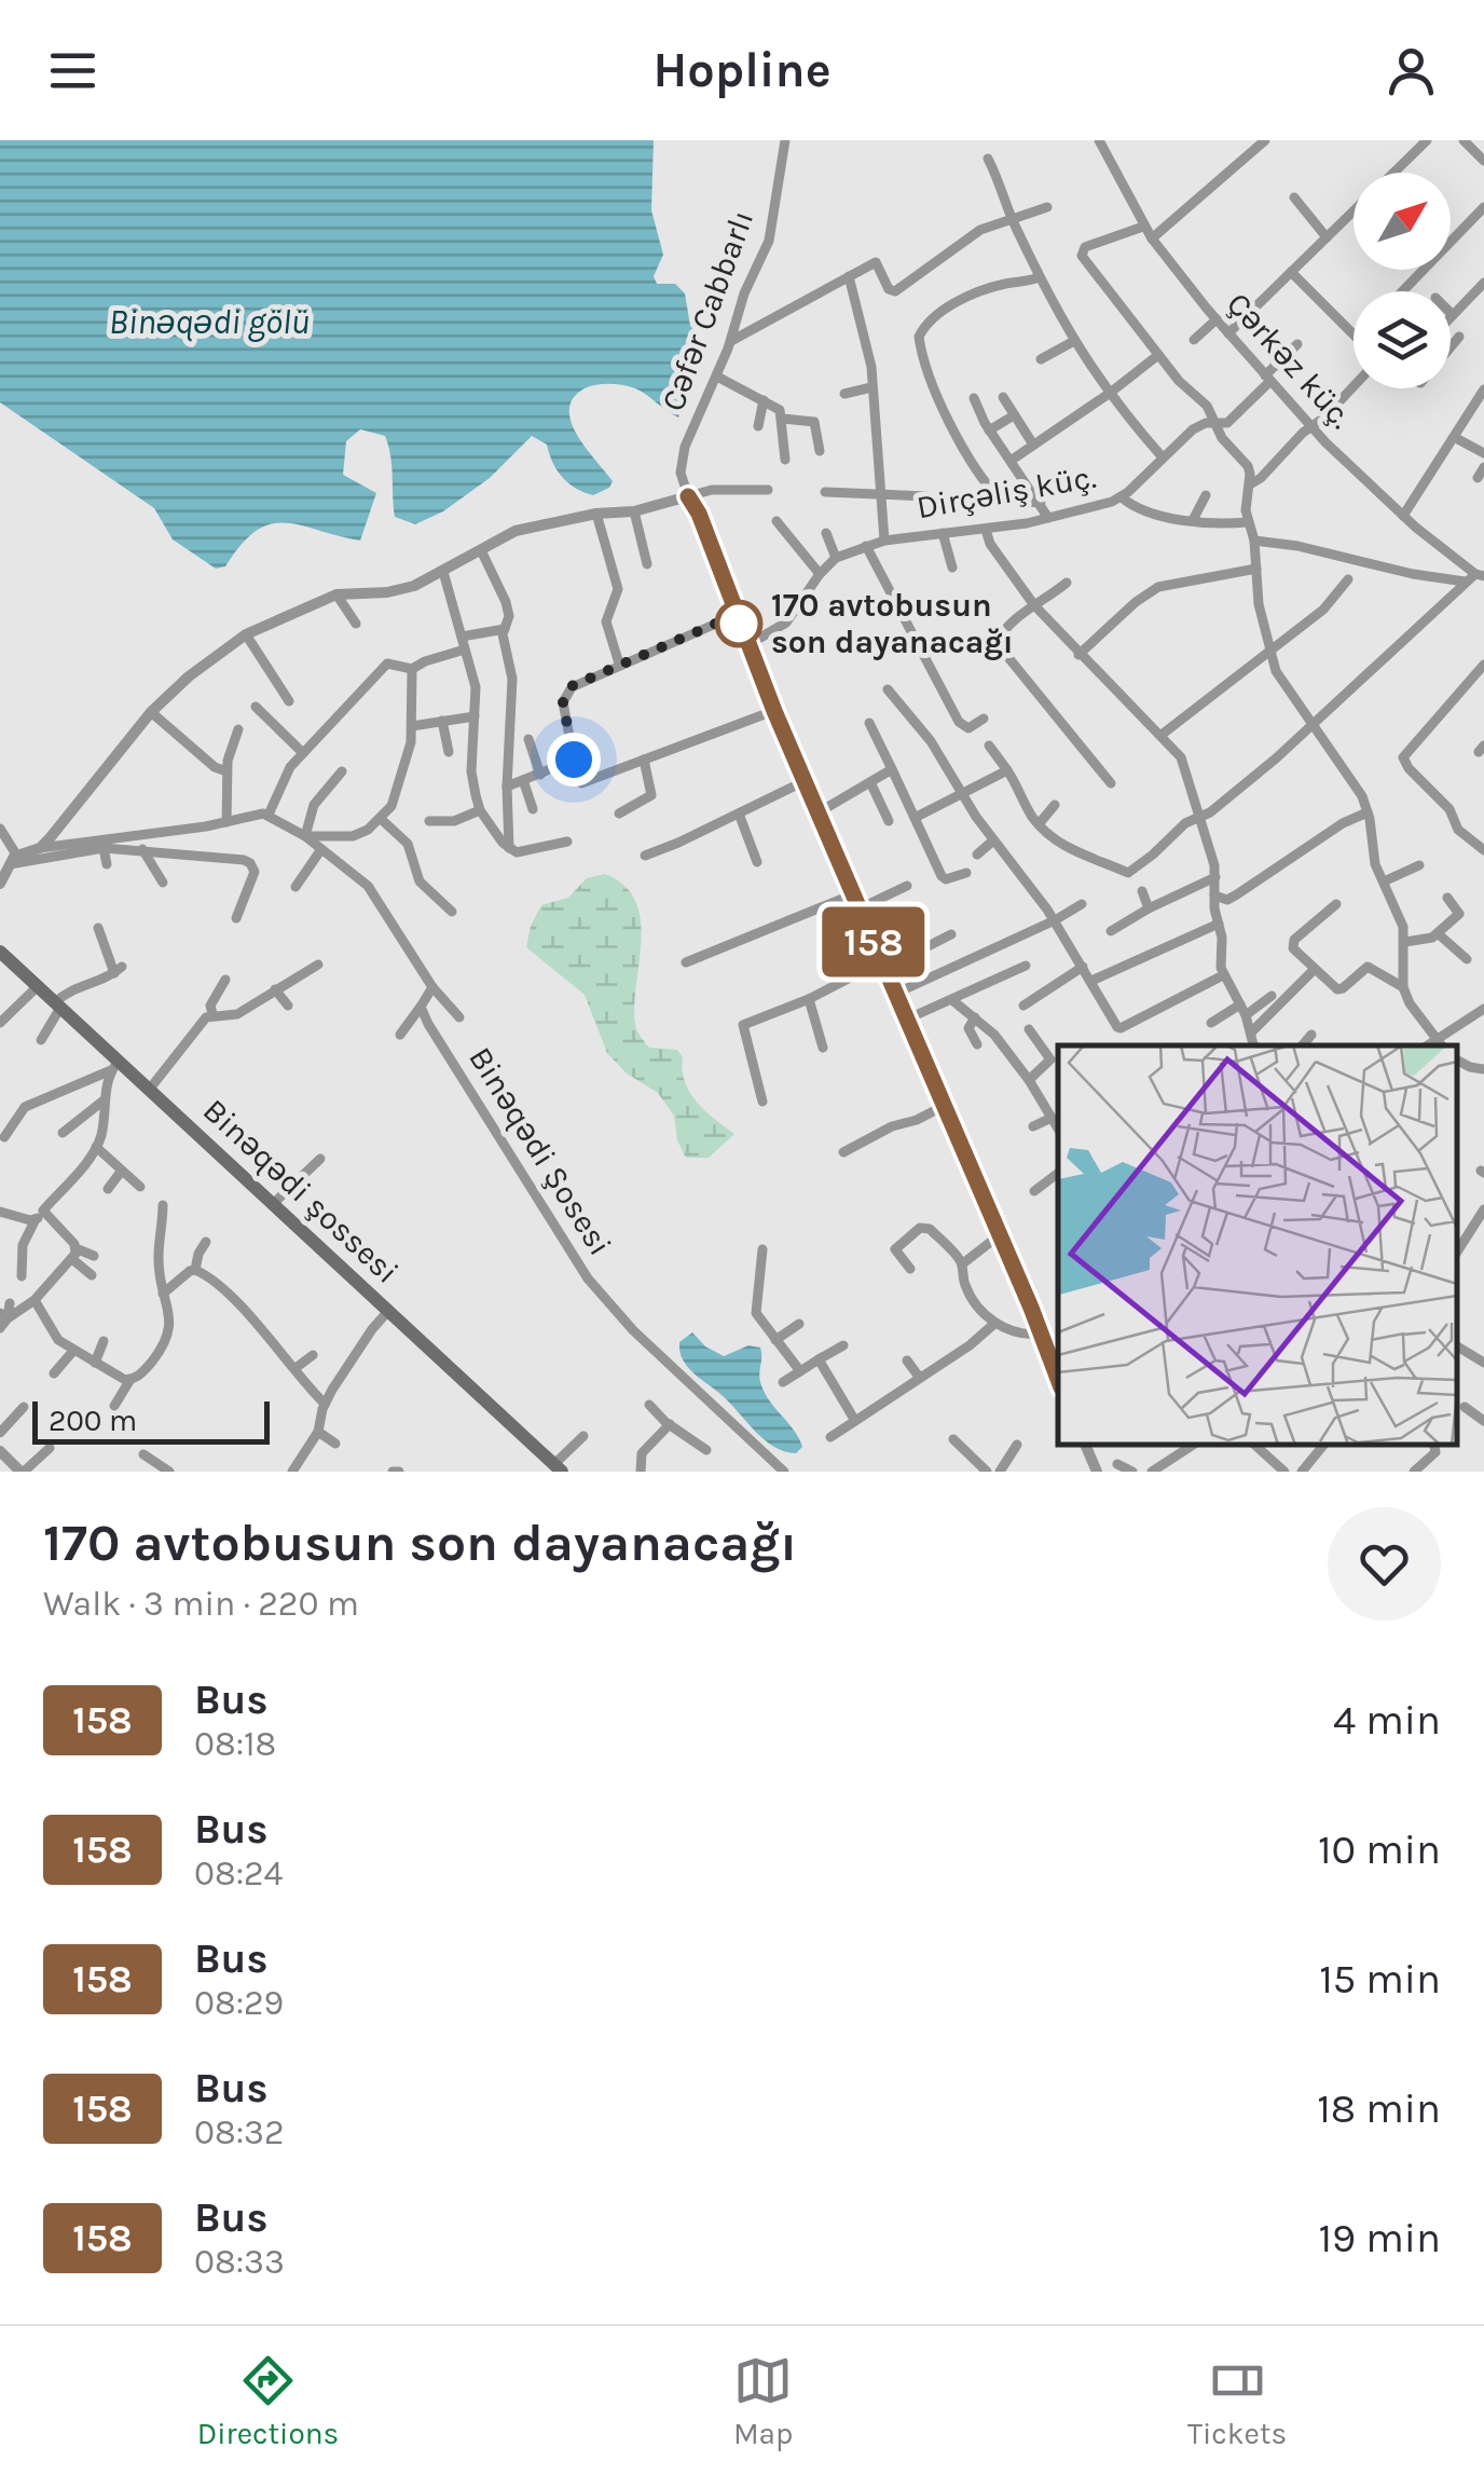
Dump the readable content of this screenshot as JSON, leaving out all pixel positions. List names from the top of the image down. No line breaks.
{"streets":{"main road":["Binəqədi şossesi"],"street":["Cəfər Cabbarlı","Çərkəz küç.","Dirçəliş küç.","Binəqədi Şosesi"]},"crossings":[["Çərkəz küç.","Dirçəliş küç."]],"water":["Binəqədi gölü"],"places":["170 avtobusun son dayanacağı"],"lines":["bus line 158"],"scale_bar":"200 m","north":"top right","page":{"header":"Hopline","on_map":"158","scale":"200 m","heading":["170 avtobusun son dayanacağı","Walk · 3 min · 220 m"],"list":[{"mark":"158","name":"Bus","note":"08:18","value":"4 min"},{"mark":"158","name":"Bus","note":"08:24","value":"10 min"},{"mark":"158","name":"Bus","note":"08:29","value":"15 min"},{"mark":"158","name":"Bus","note":"08:32","value":"18 min"},{"mark":"158","name":"Bus","note":"08:33","value":"19 min"}],"tabs":["Directions","Map","Tickets"]}}
